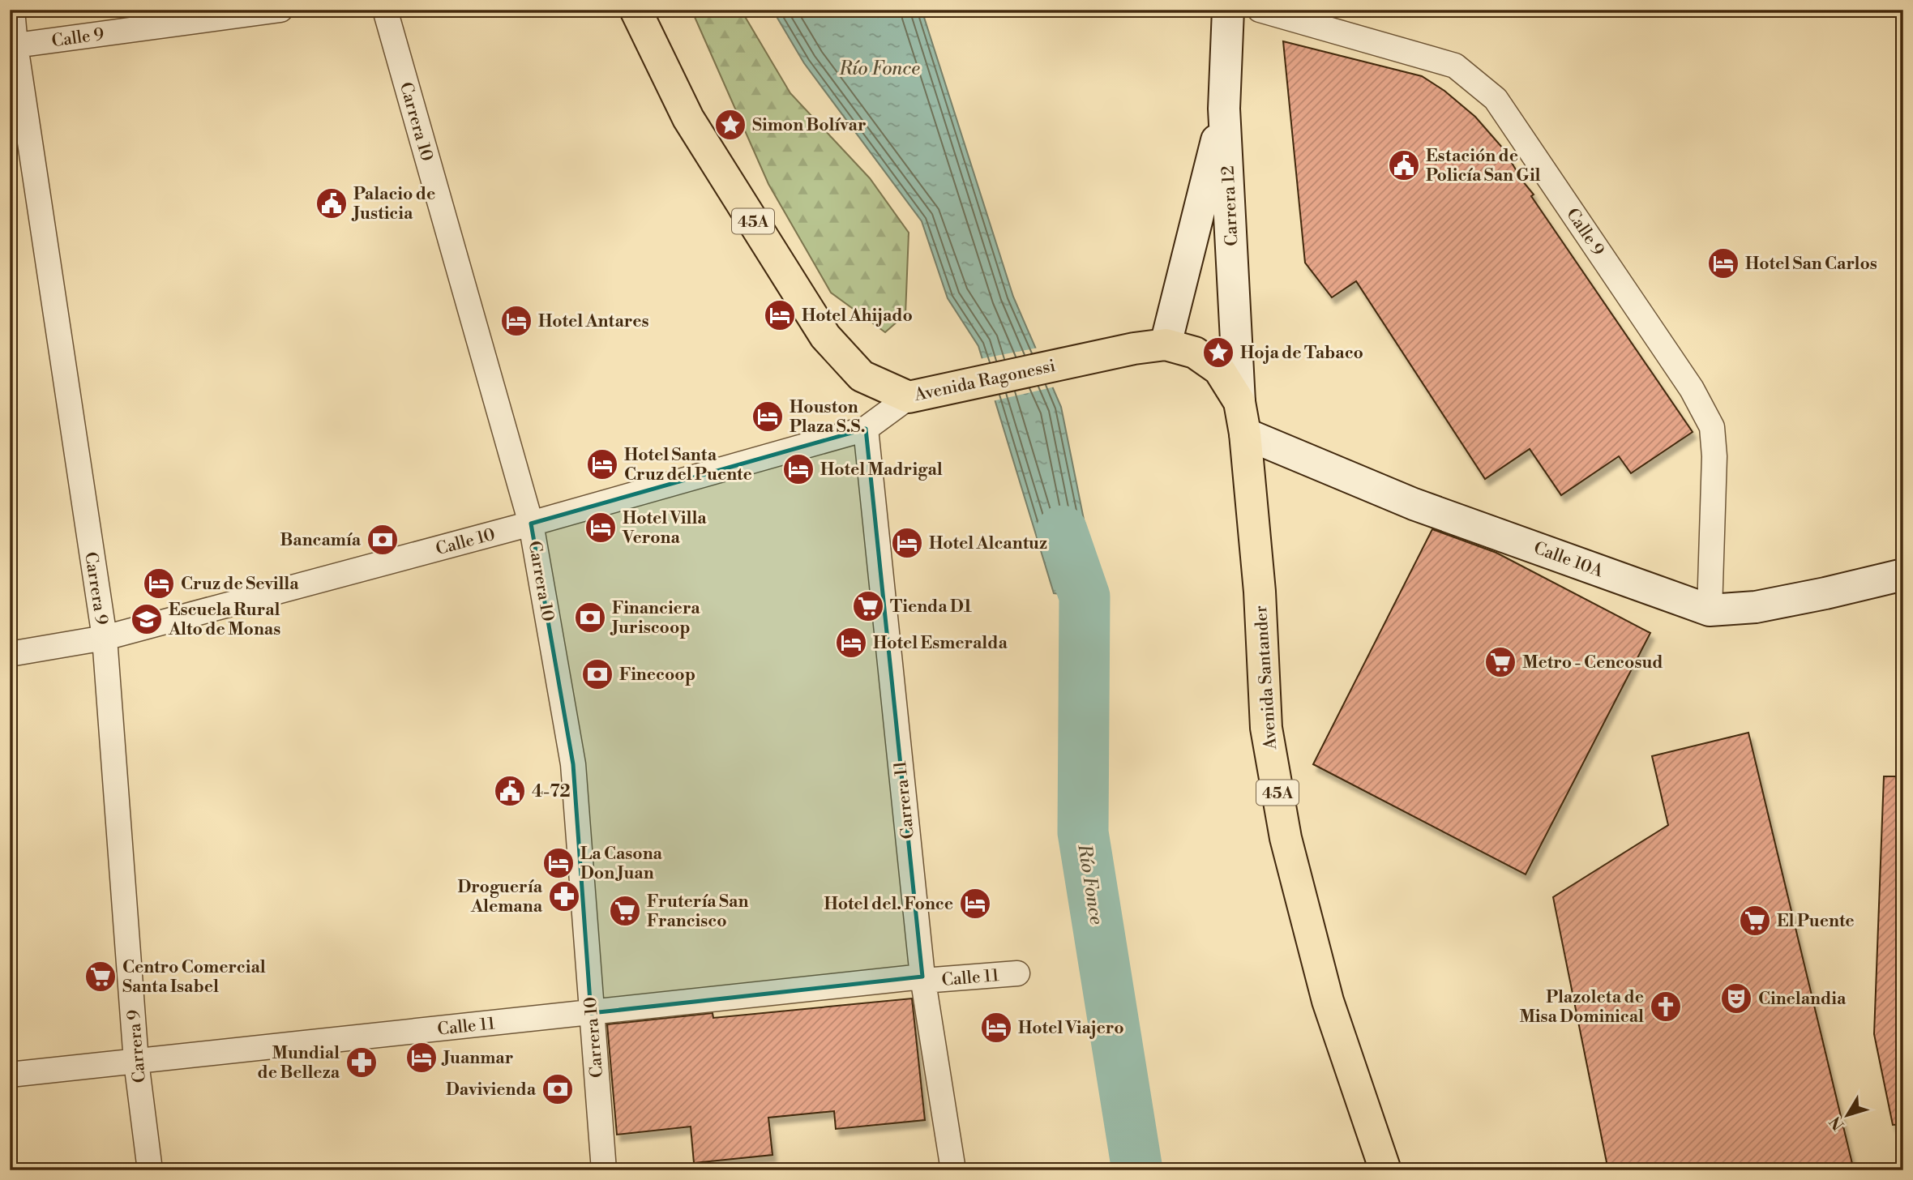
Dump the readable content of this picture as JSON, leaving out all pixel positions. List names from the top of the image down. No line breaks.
{"streets":{"highway":["45A","Avenida Ragonessi","Avenida Santander"],"street":["Calle 9","Carrera 10","Carrera 12","Calle 10","Calle 10A","Carrera 9","Carrera 11","Calle 11"]},"crossings":[["Calle 9","Calle 10A"],["Calle 9","Carrera 9"],["Carrera 10","Calle 10"],["Carrera 10","Calle 11"],["Carrera 12","Avenida Santander"],["Avenida Ragonessi","Calle 10"],["Avenida Ragonessi","Avenida Santander"],["Calle 10","Carrera 9"],["Calle 10","Carrera 11"],["Calle 10A","Avenida Santander"],["Carrera 9","Calle 11"],["Carrera 11","Calle 11"]],"water":["Río Fonce"],"places":{"place":["Simon Bolívar","Hoja de Tabaco"],"public building":["Estación de Policía San Gil","Palacio de Justicia","4-72"],"hotel":["Hotel San Carlos","Hotel Ahijado","Hotel Antares","Houston Plaza S.S.","Hotel Santa Cruz del Puente","Hotel Madrigal","Hotel Villa Verona","Hotel Alcantuz","Cruz de Sevilla","Hotel Esmeralda","La Casona Don Juan","Hotel del. Fonce","Hotel Viajero","Juanmar"],"bank":["Bancamía","Financiera Juriscoop","Finecoop","Davivienda"],"supermarket":["Tienda D1","Metro - Cencosud","Frutería San Francisco","El Puente","Centro Comercial Santa Isabel"],"school or university":["Escuela Rural Alto de Monas"],"pharmacy":["Droguería Alemana","Mundial de Belleza"],"theatre":["Cinelandia"],"church":["Plazoleta de Misa Dominical"]},"north":"bottom left"}
